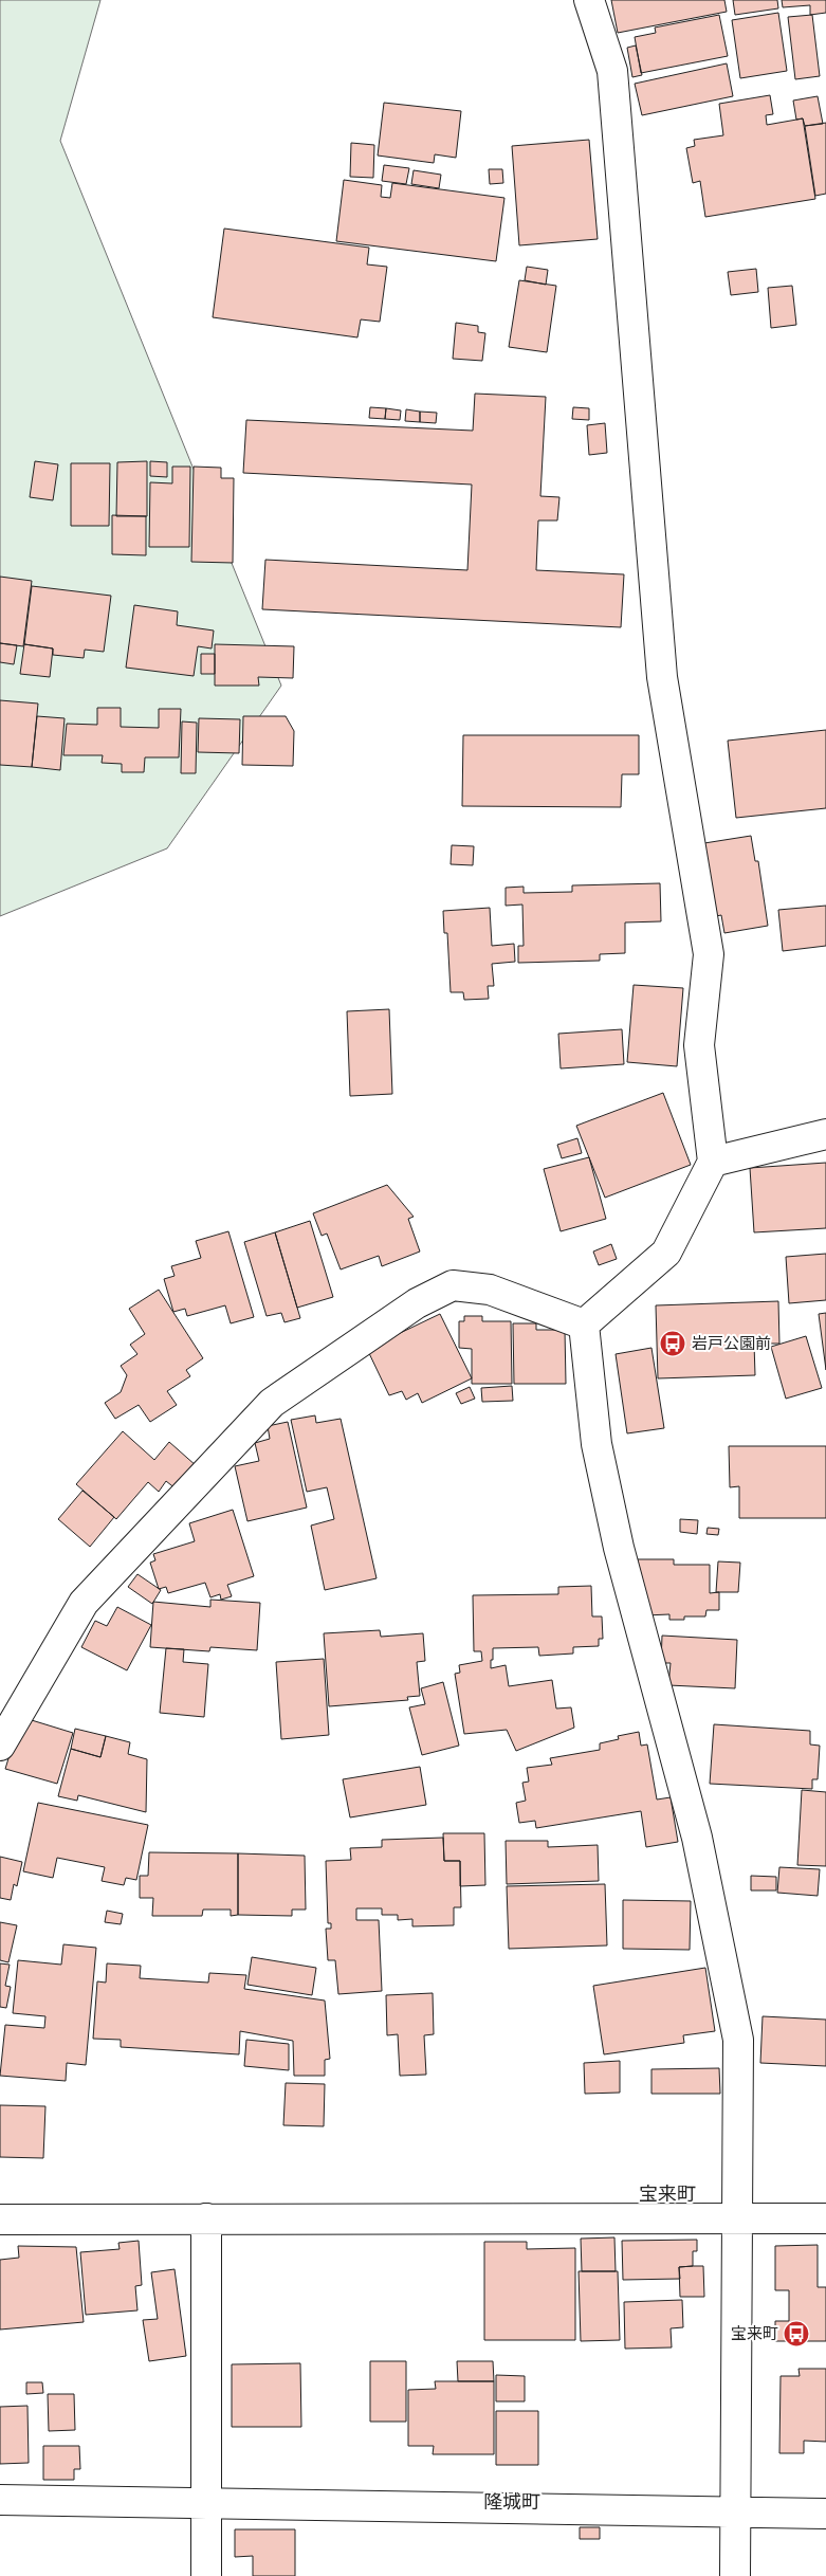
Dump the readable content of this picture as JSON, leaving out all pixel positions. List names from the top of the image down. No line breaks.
{"districts":["宝来町","隆城町"],"places":{"bus stop":["岩戸公園前","宝来町"]}}
